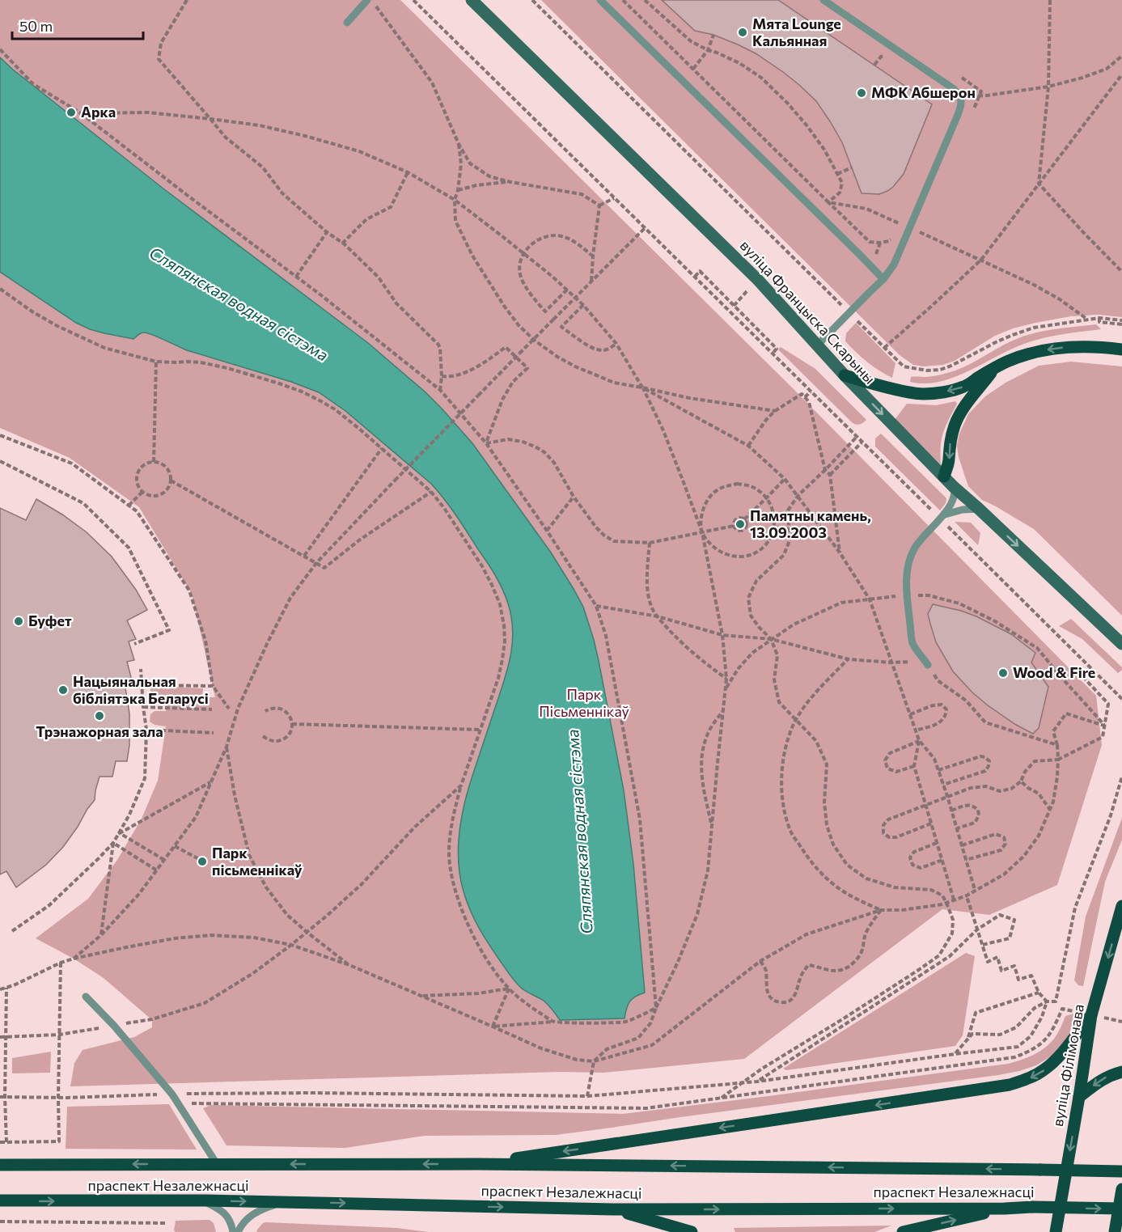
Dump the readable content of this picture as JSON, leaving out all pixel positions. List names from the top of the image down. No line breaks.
{"streets":{"main road":["вуліца Францыска Скарыны","вуліца Філімонава","праспект Незалежнасці"]},"one_way":["вуліца Францыска Скарыны","вуліца Філімонава"],"water":["Сляпянская водная сістэма"],"parks":["Парк Пісьменнікаў"],"places":["Мята Lounge Кальянная","МФК Абшерон","Арка","Памятны камень, 13.09.2003","Буфет","Wood & Fire","Нацыянальная бібліятэка Беларусі","Трэнажорная зала","Парк пісьменнікаў"],"scale_bar":"50 m"}
